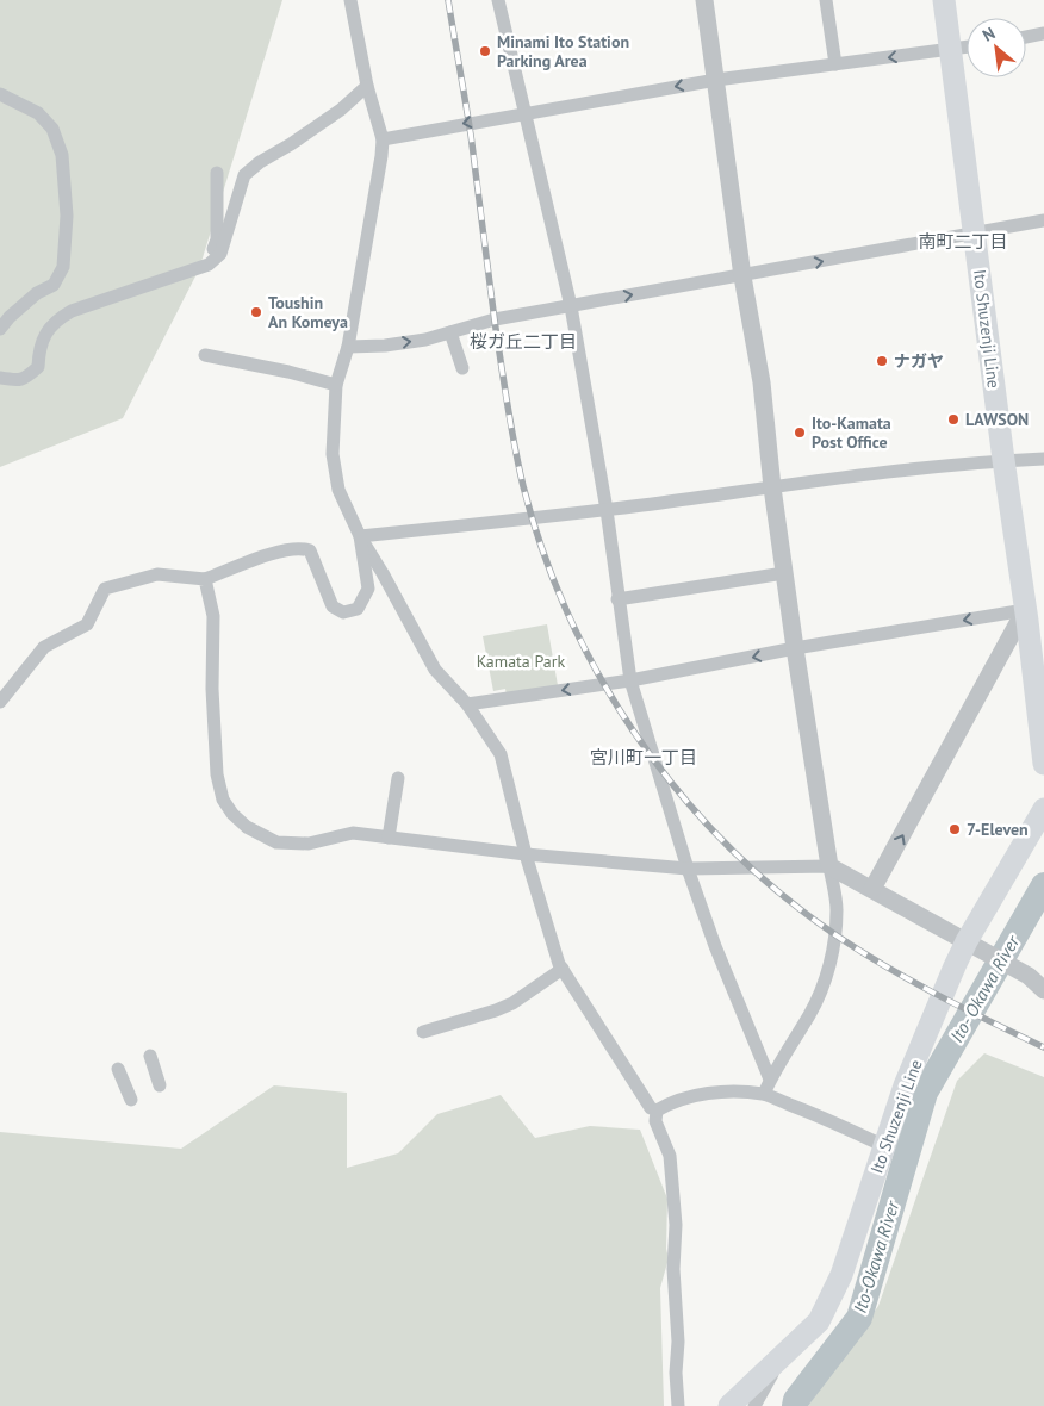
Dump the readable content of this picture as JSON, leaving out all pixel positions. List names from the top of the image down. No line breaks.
{"streets":{"main road":["Ito Shuzenji Line"]},"districts":["南町二丁目","桜ガ丘二丁目","宮川町一丁目"],"water":["Ito- Okawa River","Ito-Okawa River"],"parks":["Kamata Park"],"places":["Minami Ito Station Parking Area","Toushin An Komeya","ナガヤ","LAWSON","Ito-Kamata Post Office","7-Eleven"],"north":"top left"}
